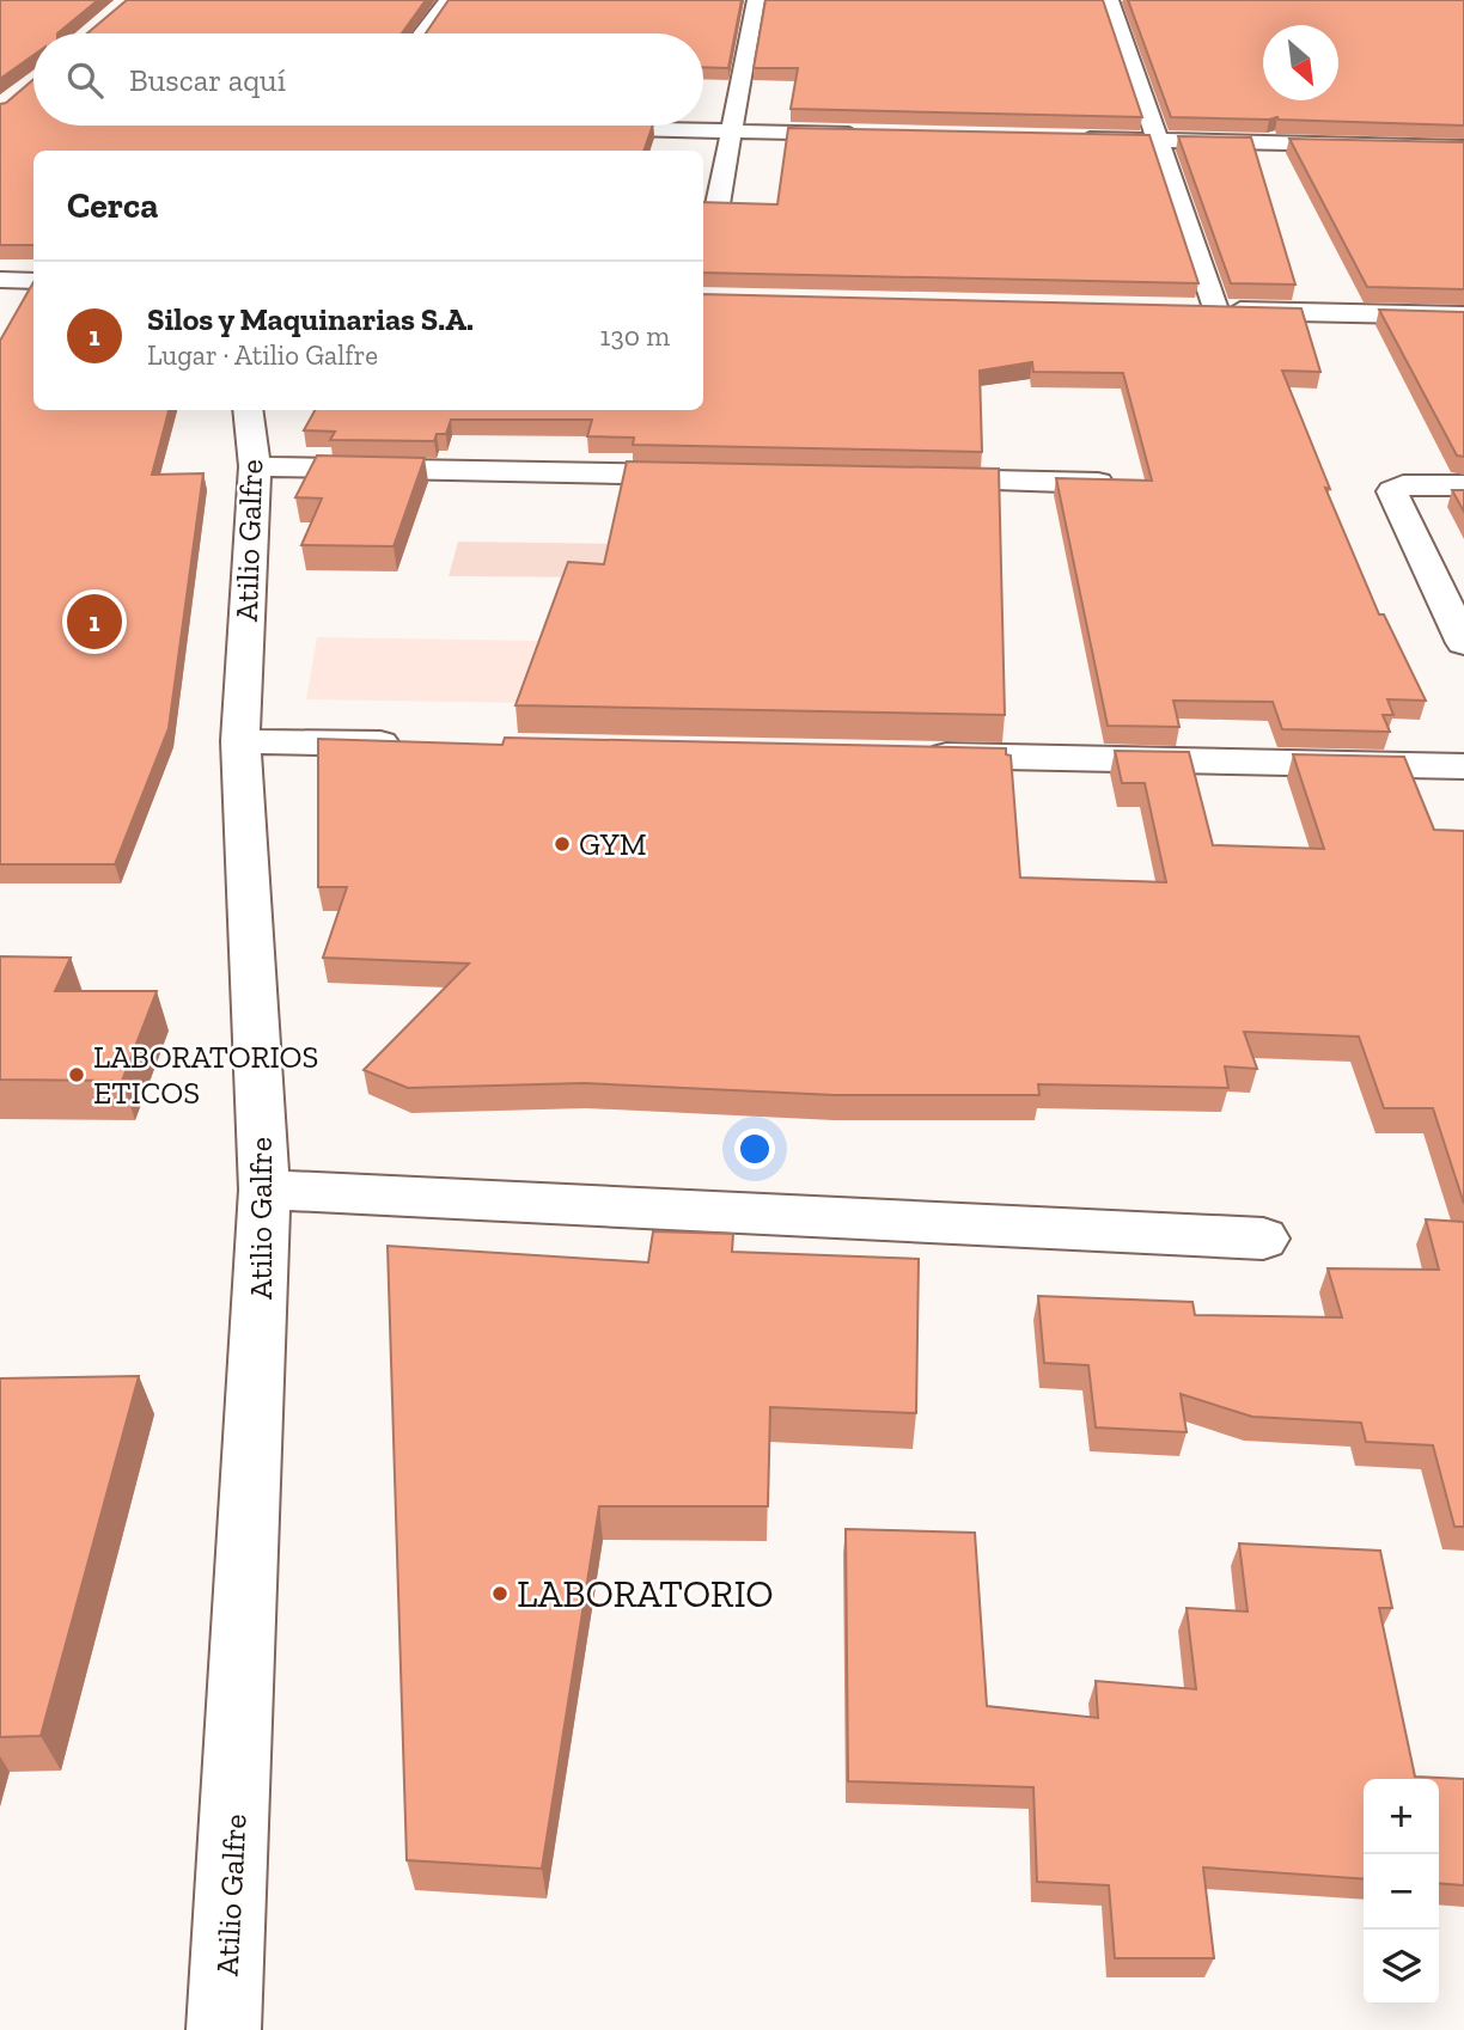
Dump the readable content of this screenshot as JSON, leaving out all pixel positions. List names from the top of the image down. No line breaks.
{"streets":{"street":["Atilio Galfre"]},"places":["GYM","LABORATORIOS ETICOS","LABORATORIO"],"north":"bottom right","page":{"search":"Buscar aquí","heading":"Cerca","list":[{"mark":"1","name":"Silos y Maquinarias S.A.","note":"Lugar · Atilio Galfre","value":"130 m"}],"pins":"1","map_buttons":["+","−"]}}
